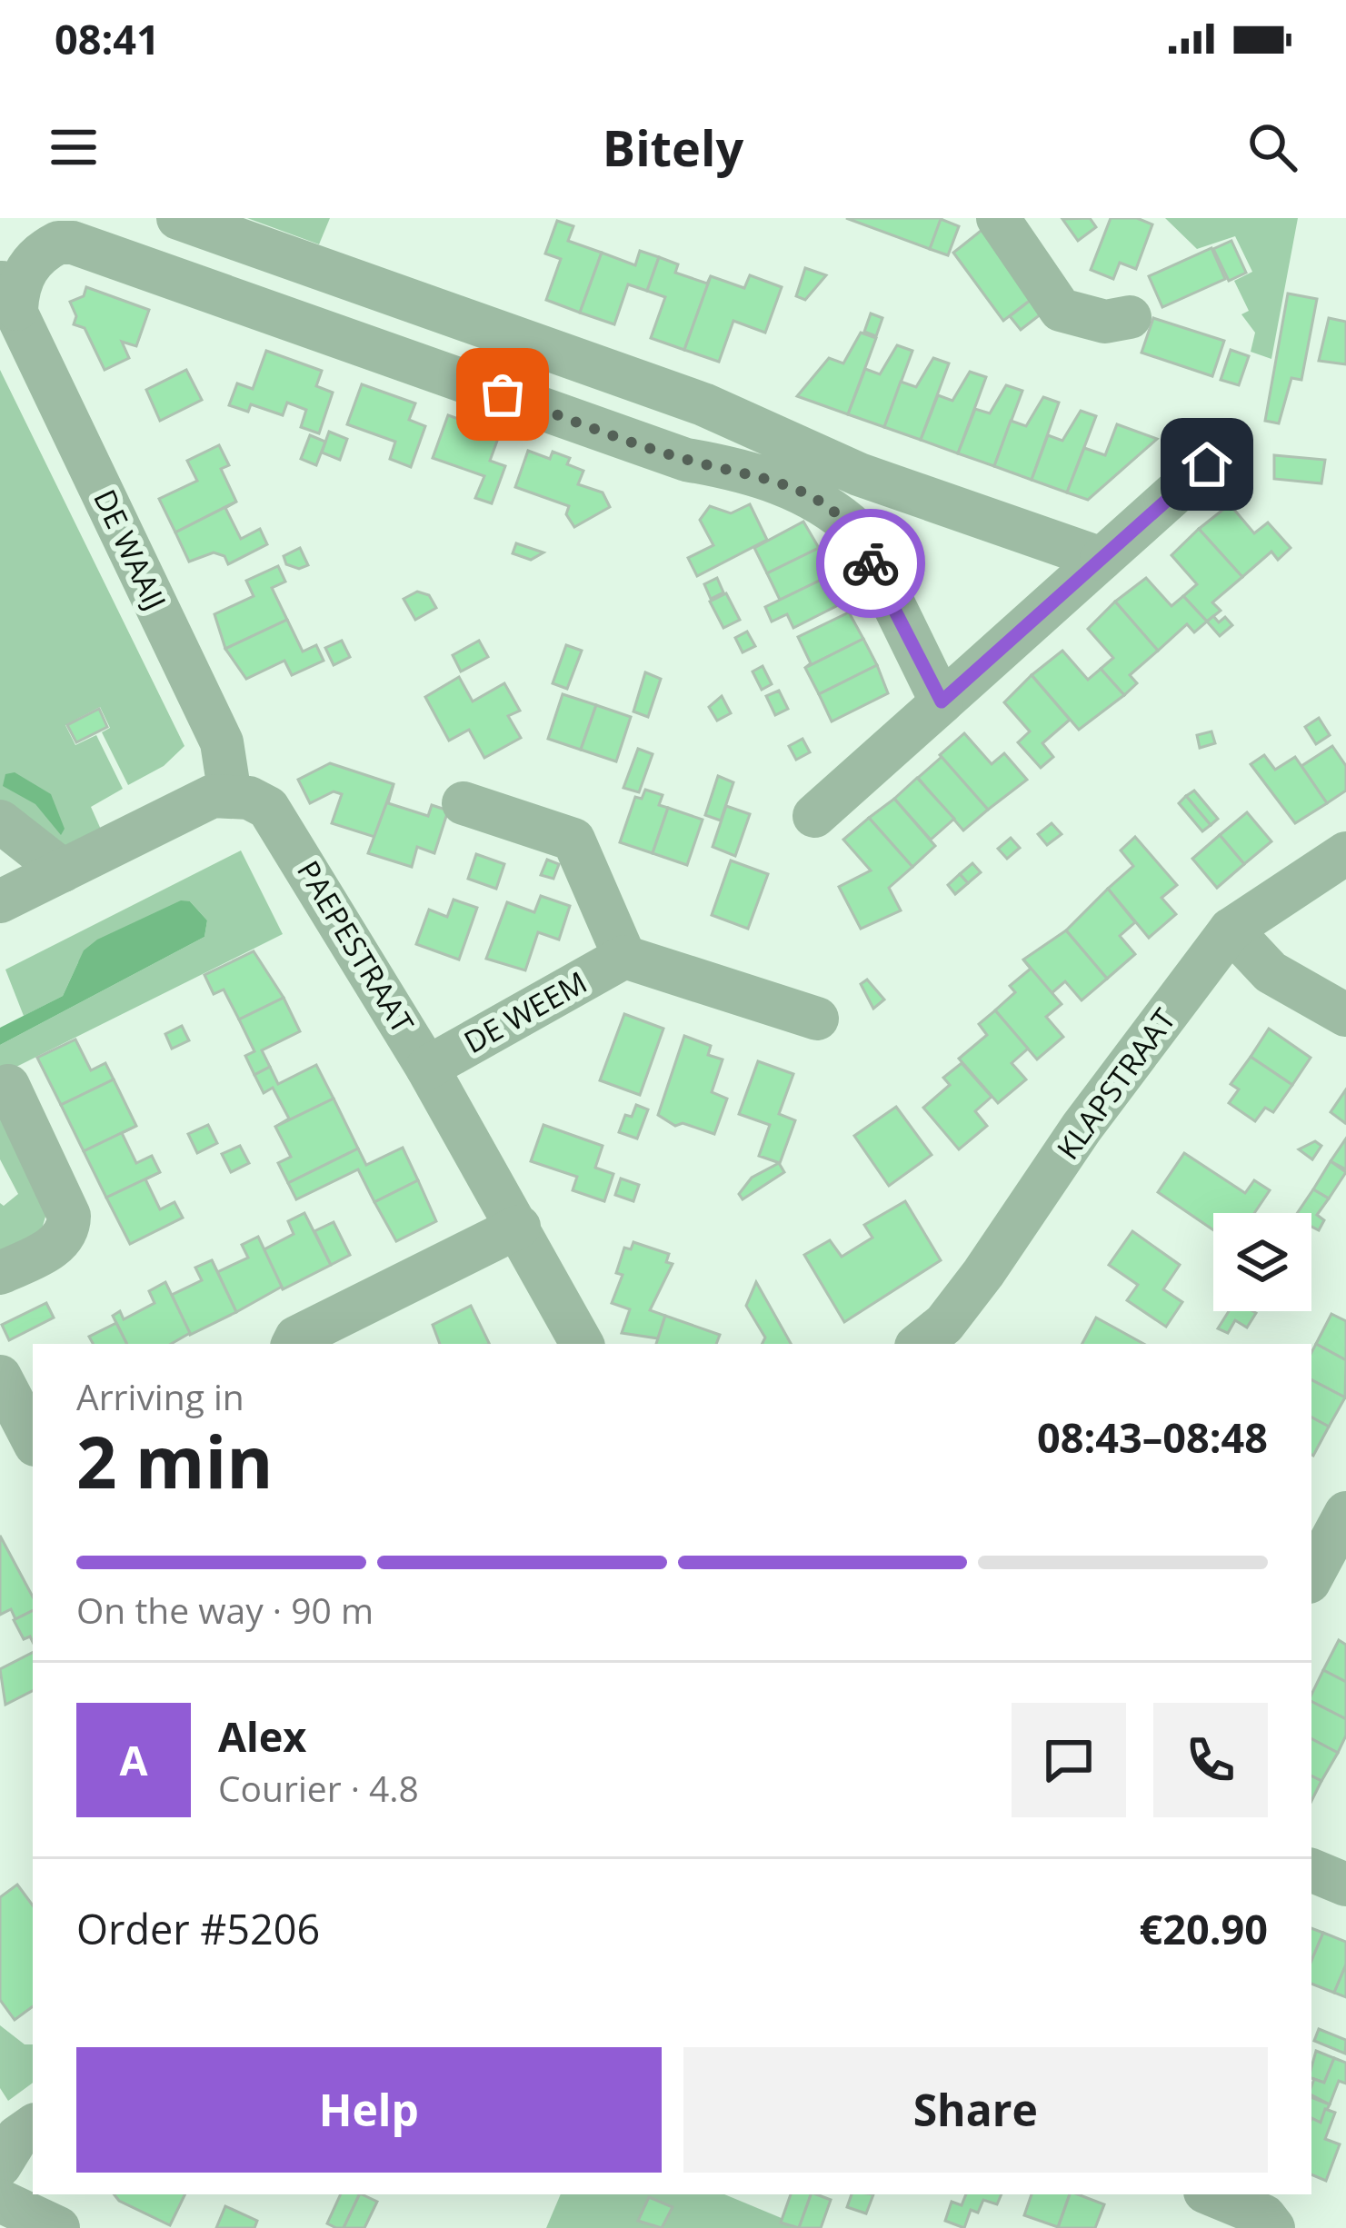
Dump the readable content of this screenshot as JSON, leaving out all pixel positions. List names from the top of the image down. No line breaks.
{"streets":{"street":["DE WAAIJ","PAEPESTRAAT","DE WEEM","KLAPSTRAAT"]},"crossings":[["DE WAAIJ","PAEPESTRAAT"],["PAEPESTRAAT","DE WEEM"]],"page":{"status":"08:41","header":"Bitely","heading":["2 min","Arriving in","08:43–08:48"],"panel":["Alex","Courier · 4.8","Order #5206","€20.90"],"bar":"On the way · 90 m","round":"A","buttons":["Help","Share"]}}
